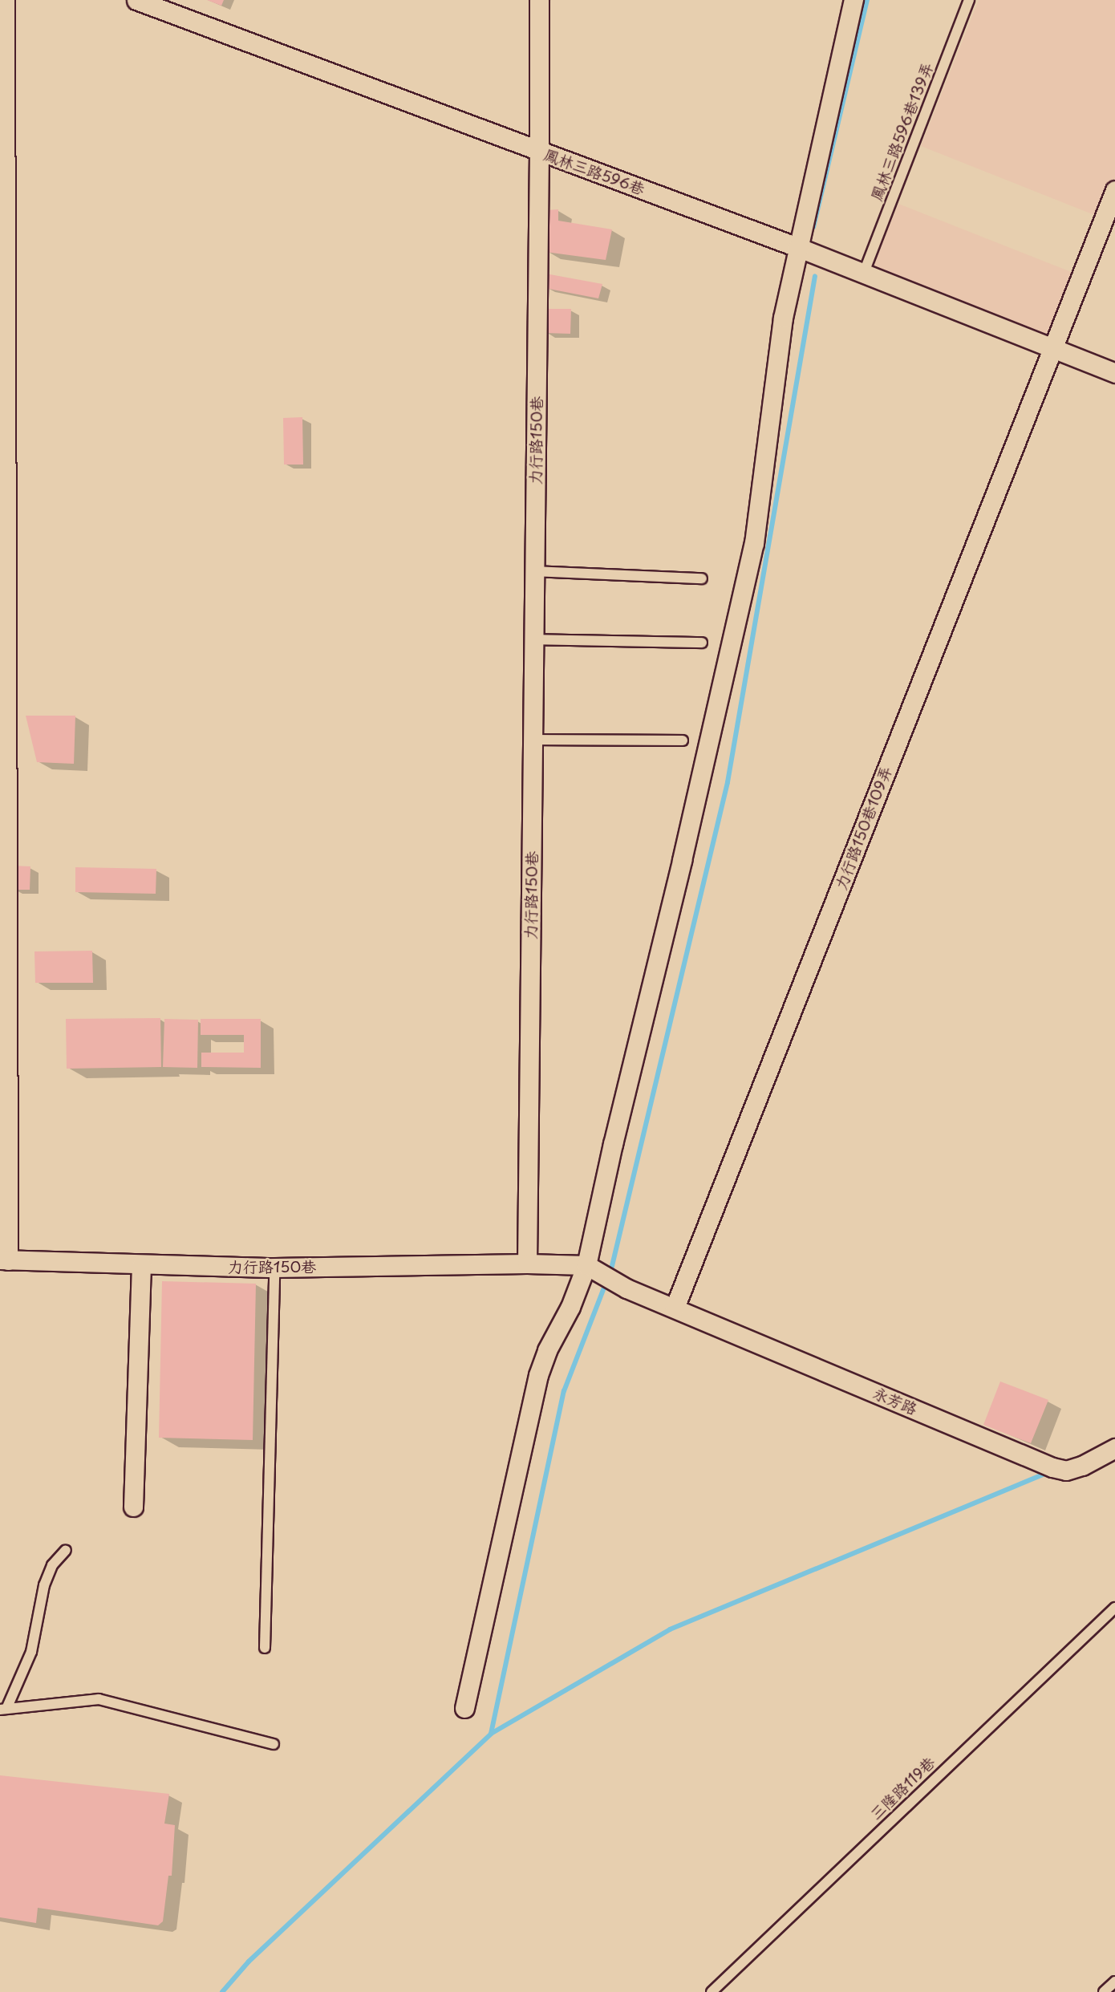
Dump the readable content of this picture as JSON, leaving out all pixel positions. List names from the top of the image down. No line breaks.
{"streets":{"street":["鳳林三路596巷","力行路150巷","力行路150巷109弄","永芳路"],"lane":["鳳林三路596巷139弄","三隆路119巷"]},"crossings":[["鳳林三路596巷139弄","鳳林三路596巷"],["鳳林三路596巷","力行路150巷"],["鳳林三路596巷","力行路150巷109弄"],["力行路150巷109弄","永芳路"]]}
